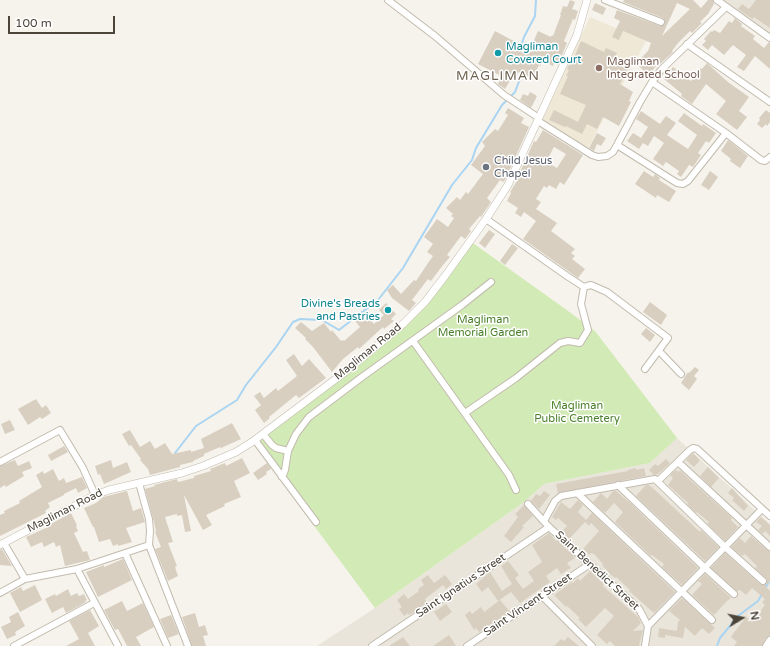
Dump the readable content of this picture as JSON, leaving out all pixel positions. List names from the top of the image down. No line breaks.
{"streets":{"street":["Magliman Road","Saint Benedict Street","Saint Ignatius Street","Saint Vincent Street"]},"crossings":[["Saint Benedict Street","Saint Ignatius Street"],["Saint Benedict Street","Saint Vincent Street"]],"districts":["MAGLIMAN"],"parks":["Magliman Memorial Garden","Magliman Public Cemetery"],"places":["Magliman Covered Court","Magliman Integrated School","Child Jesus Chapel","Divine's Breads and Pastries"],"scale_bar":"100 m","north":"right"}
